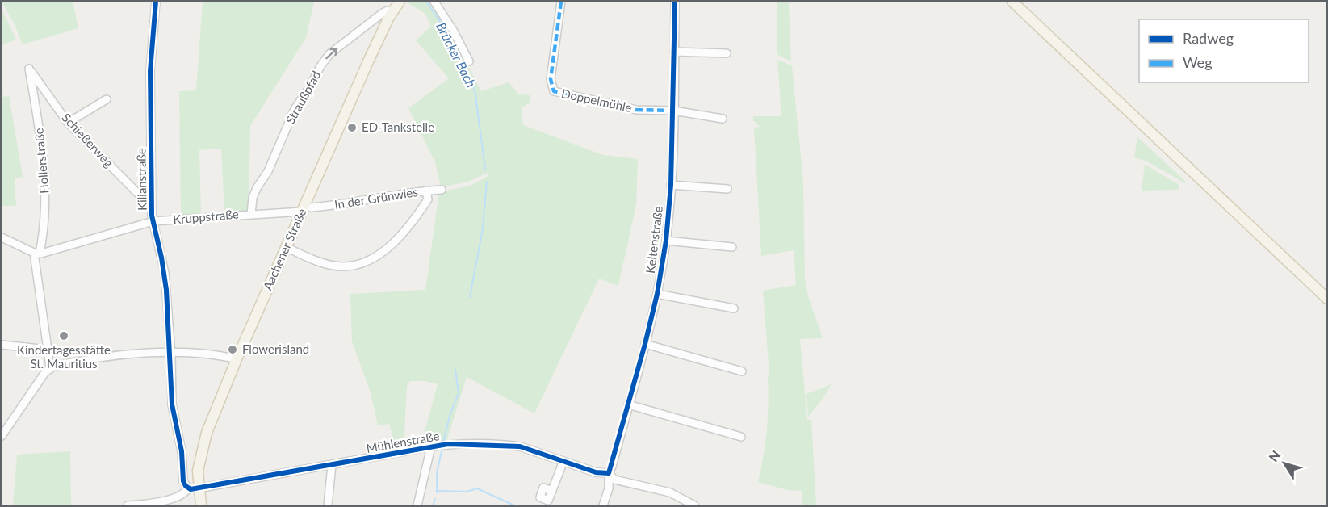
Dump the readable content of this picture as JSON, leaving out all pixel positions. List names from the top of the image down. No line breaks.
{"streets":{"main road":["Aachener Straße"],"street":["Straußpfad","Doppelmühle","Schießerweg","Hollerstraße","Kilianstraße","In der Grünwies","Kruppstraße","Keltenstraße","Mühlenstraße"]},"crossings":[["Straußpfad","Kruppstraße"],["Straußpfad","Aachener Straße"],["Doppelmühle","Keltenstraße"],["Schießerweg","Hollerstraße"],["Schießerweg","Kilianstraße"],["Hollerstraße","Kruppstraße"],["Kilianstraße","Kruppstraße"],["Kilianstraße","Aachener Straße"],["Kilianstraße","Mühlenstraße"],["In der Grünwies","Kruppstraße"],["In der Grünwies","Aachener Straße"],["Kruppstraße","Aachener Straße"],["Keltenstraße","Mühlenstraße"],["Aachener Straße","Mühlenstraße"]],"one_way":["Straußpfad"],"water":["Brücker Bach"],"places":["ED-Tankstelle","Kindertagesstätte St. Mauritius","Flowerisland"],"legend":["Radweg","Weg"],"north":"top left"}
